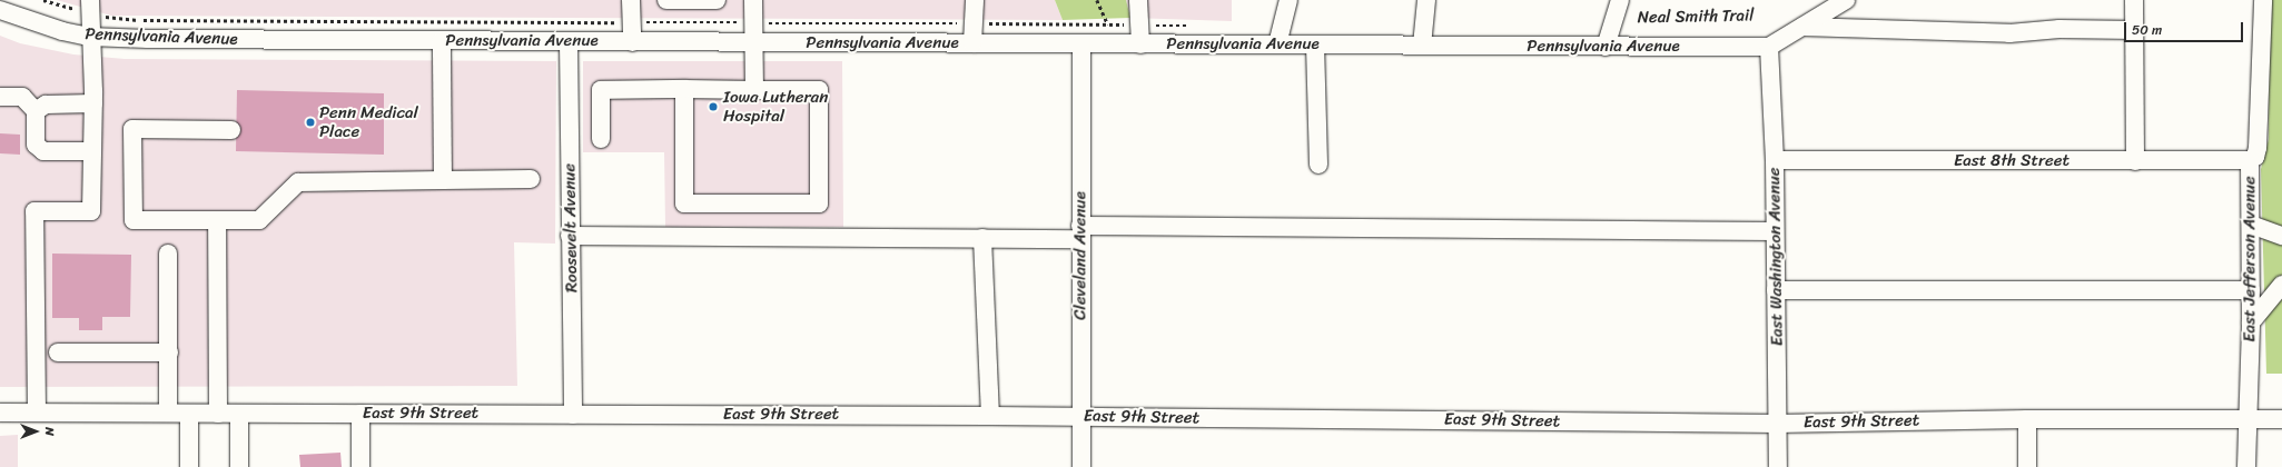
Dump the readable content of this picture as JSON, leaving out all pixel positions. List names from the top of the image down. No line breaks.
{"streets":{"street":["Pennsylvania Avenue","East 8th Street","Roosevelt Avenue","Cleveland Avenue","East Washington Avenue","East Jefferson Avenue","East 9th Street"]},"crossings":[["Pennsylvania Avenue","Roosevelt Avenue"],["Pennsylvania Avenue","Cleveland Avenue"],["Pennsylvania Avenue","East Washington Avenue"],["East 8th Street","East Washington Avenue"],["East 8th Street","East Jefferson Avenue"],["Roosevelt Avenue","East 9th Street"],["Cleveland Avenue","East 9th Street"],["East Washington Avenue","East 9th Street"],["East Jefferson Avenue","East 9th Street"]],"places":["Iowa Lutheran Hospital","Penn Medical Place"],"scale_bar":"50 m","north":"right"}
